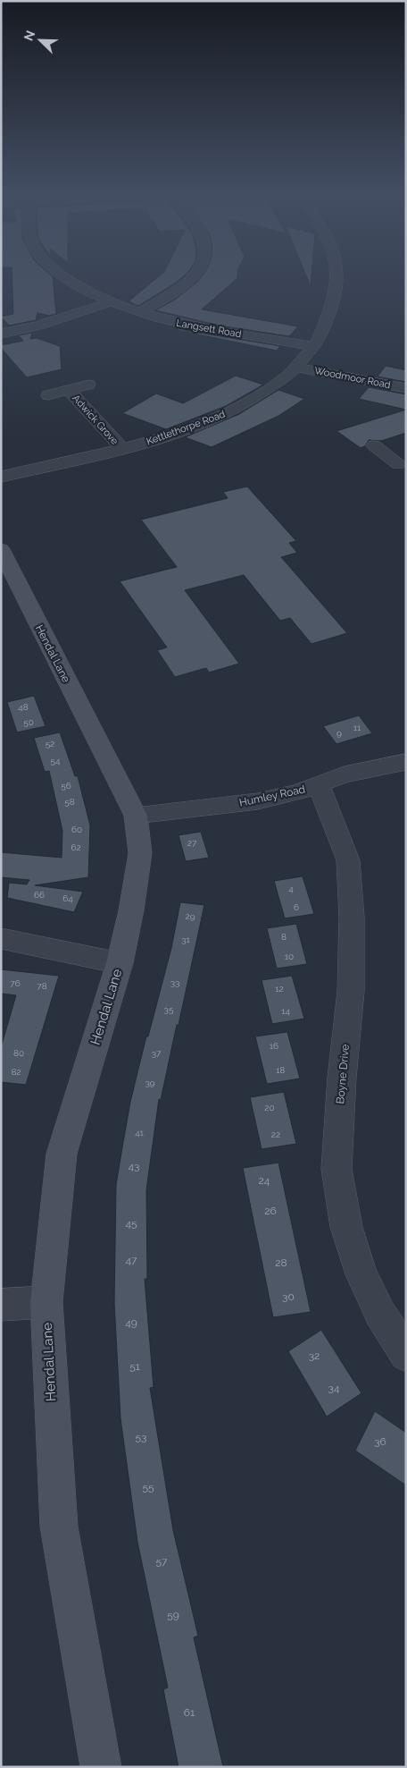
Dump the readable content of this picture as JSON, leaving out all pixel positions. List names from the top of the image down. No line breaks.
{"streets":{"street":["Langsett Road","Woodmoor Road","Adwick Grove","Kettlethorpe Road","Hendal Lane","Humley Road","Boyne Drive"]},"crossings":[["Langsett Road","Kettlethorpe Road"],["Woodmoor Road","Kettlethorpe Road"],["Adwick Grove","Kettlethorpe Road"],["Hendal Lane","Humley Road"],["Humley Road","Boyne Drive"]],"house_numbers":["48","50","11","9","52","54","56","58","60","27","62","4","66","64","6","29","8","31","10","33","76","78","12","35","14","16","80","37","18","82","39","20","41","22","43","24","26","45","47","28","30","49","32","51","34","53","36","55","57","59","61"],"north":"top left"}
